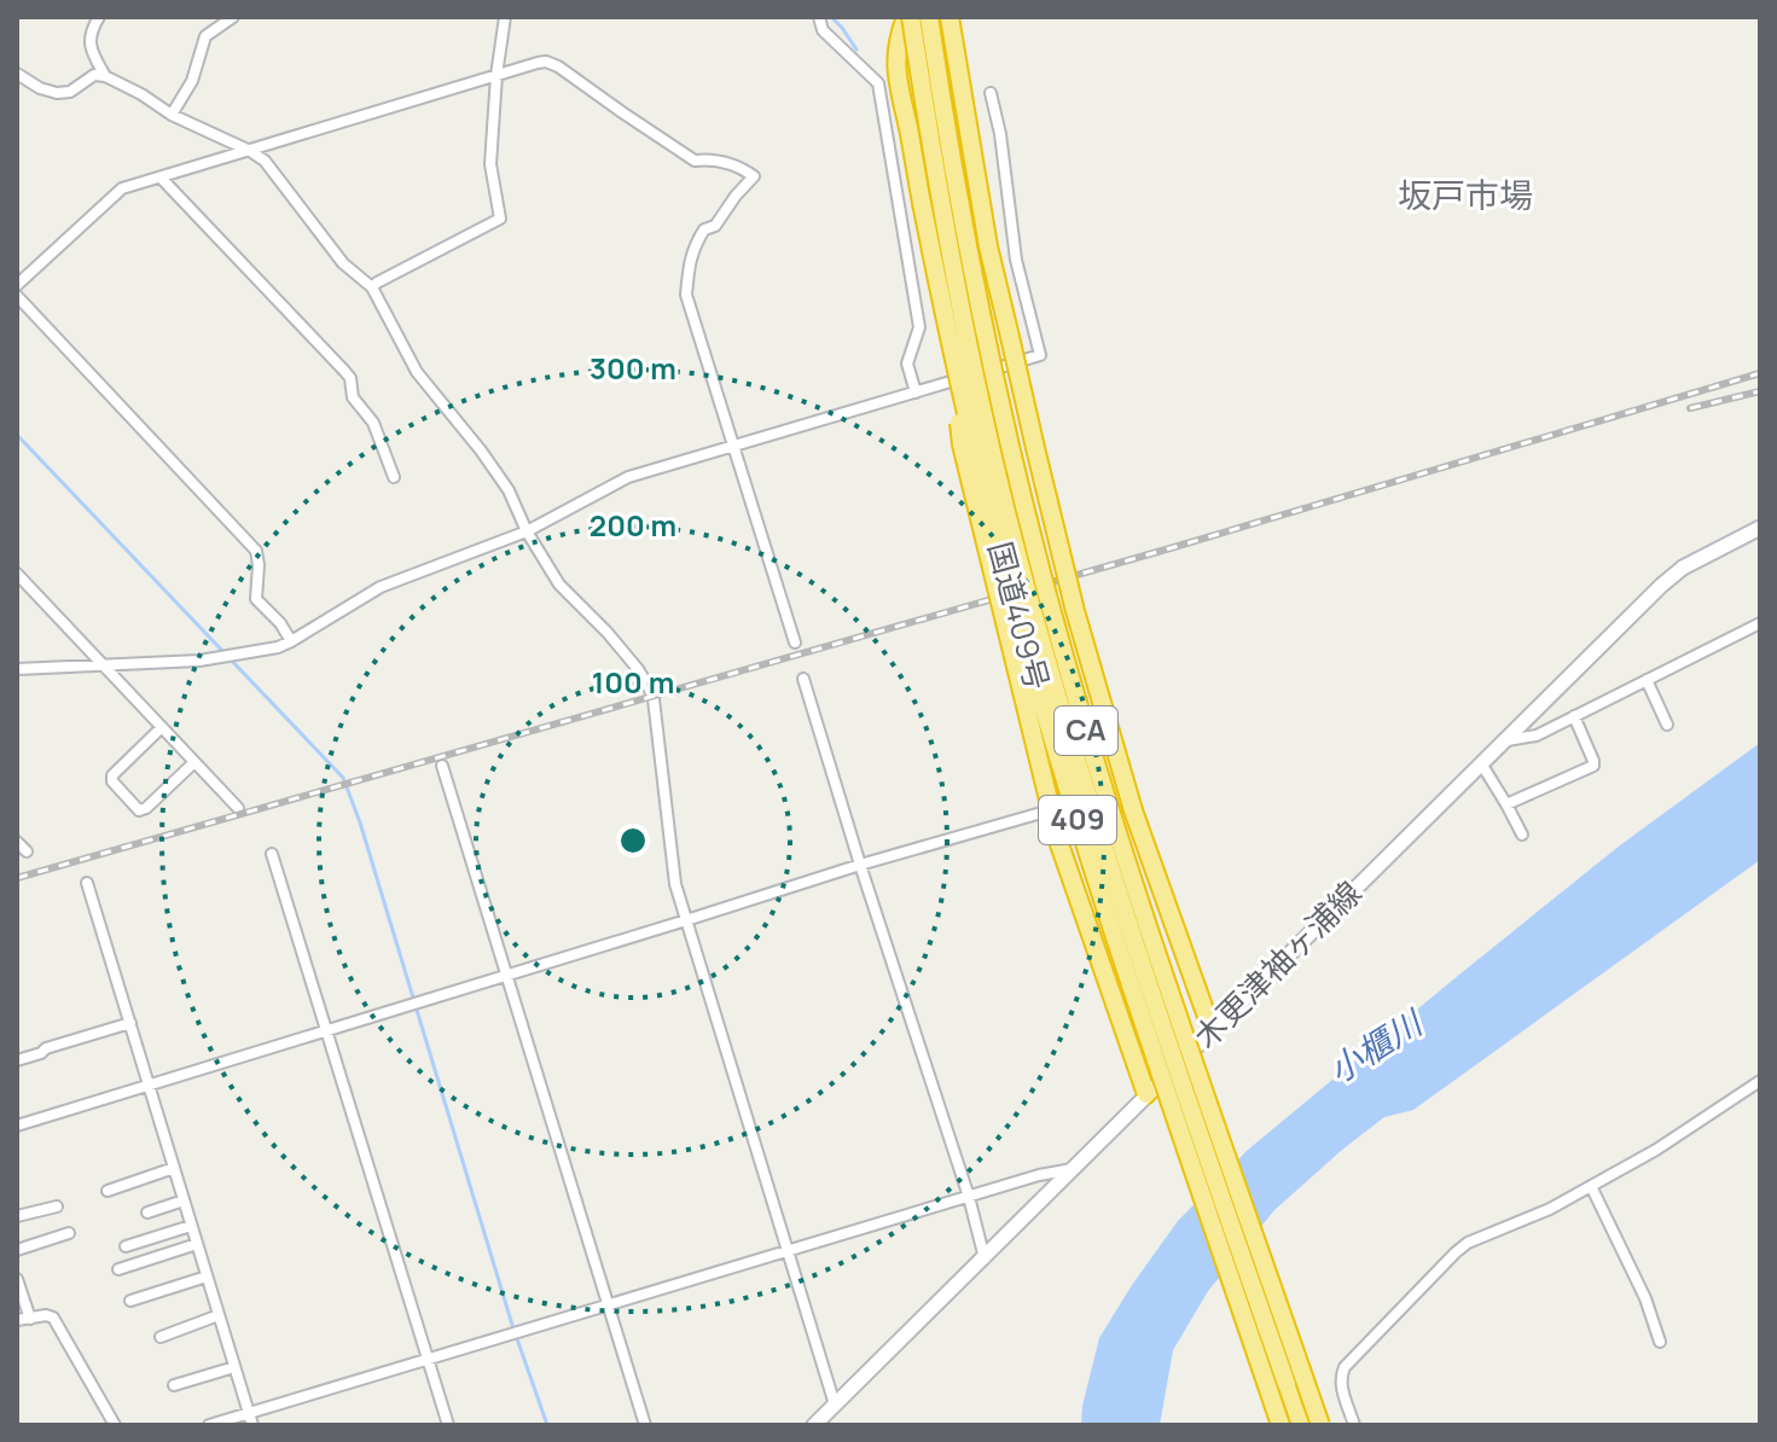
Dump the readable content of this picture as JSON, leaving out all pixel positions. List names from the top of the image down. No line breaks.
{"streets":{"highway":["国道409号","CA","409"],"main road":["木更津袖ヶ浦線"]},"crossings":[["国道409号","CA"]],"districts":["坂戸市場"],"water":["小櫃川"],"rings":["300 m","200 m","100 m"]}
